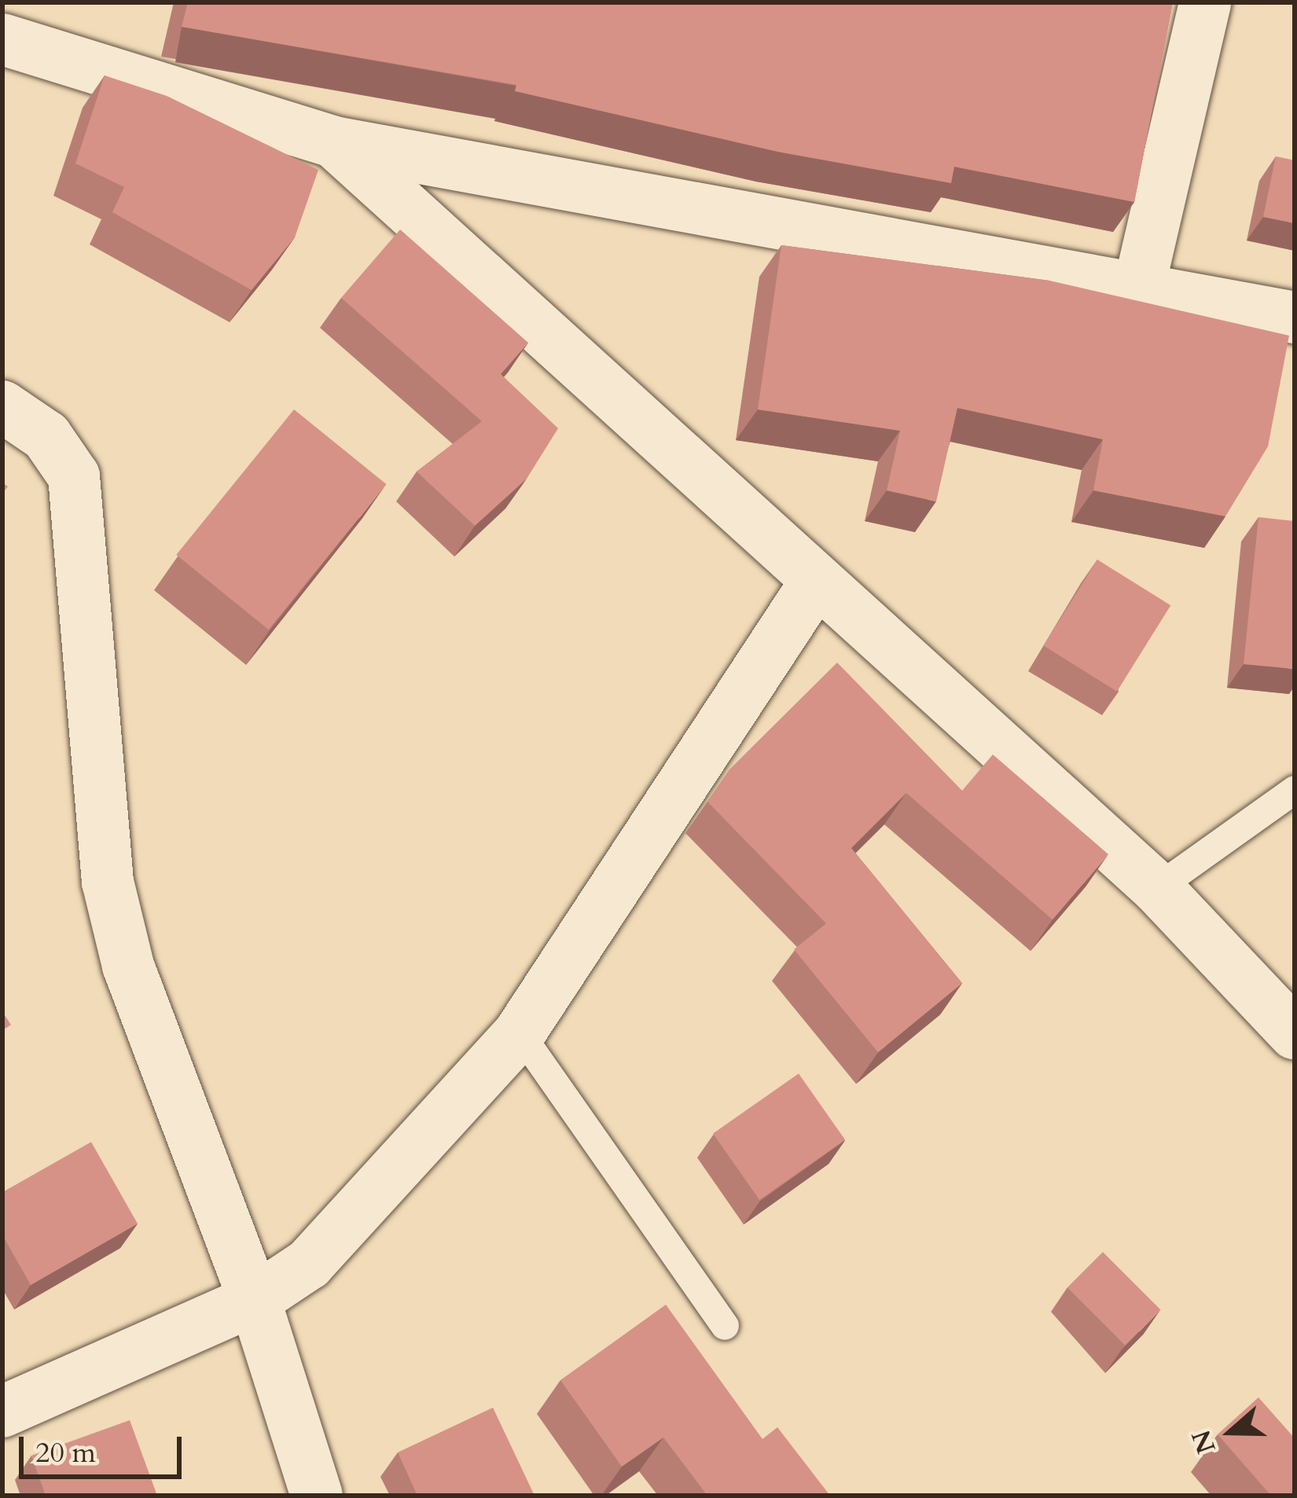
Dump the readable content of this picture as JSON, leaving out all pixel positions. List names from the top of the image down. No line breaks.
{"scale_bar":"20 m","north":"left"}
